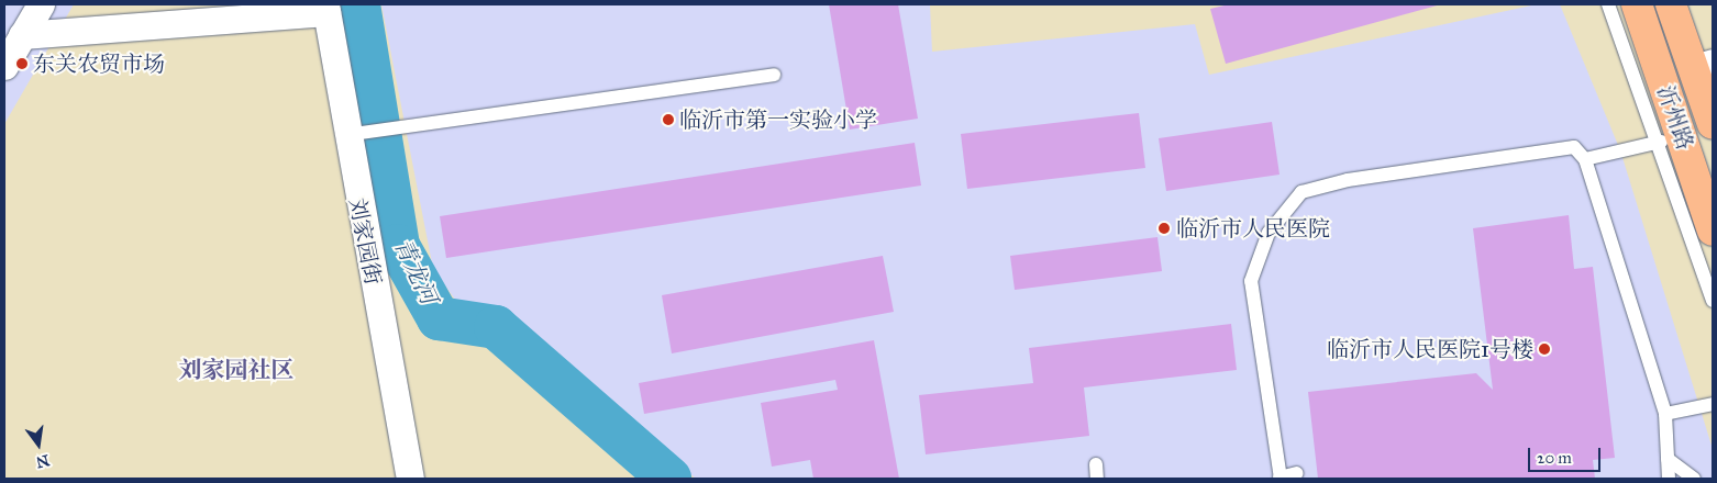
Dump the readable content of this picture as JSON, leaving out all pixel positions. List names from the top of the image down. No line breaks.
{"streets":{"main road":["沂州路"],"street":["刘家园街"]},"districts":["刘家园社区"],"water":["青龙河"],"places":["东关农贸市场","临沂市第一实验小学","临沂市人民医院","临沂市人民医院1号楼"],"scale_bar":"20 m","north":"bottom"}
